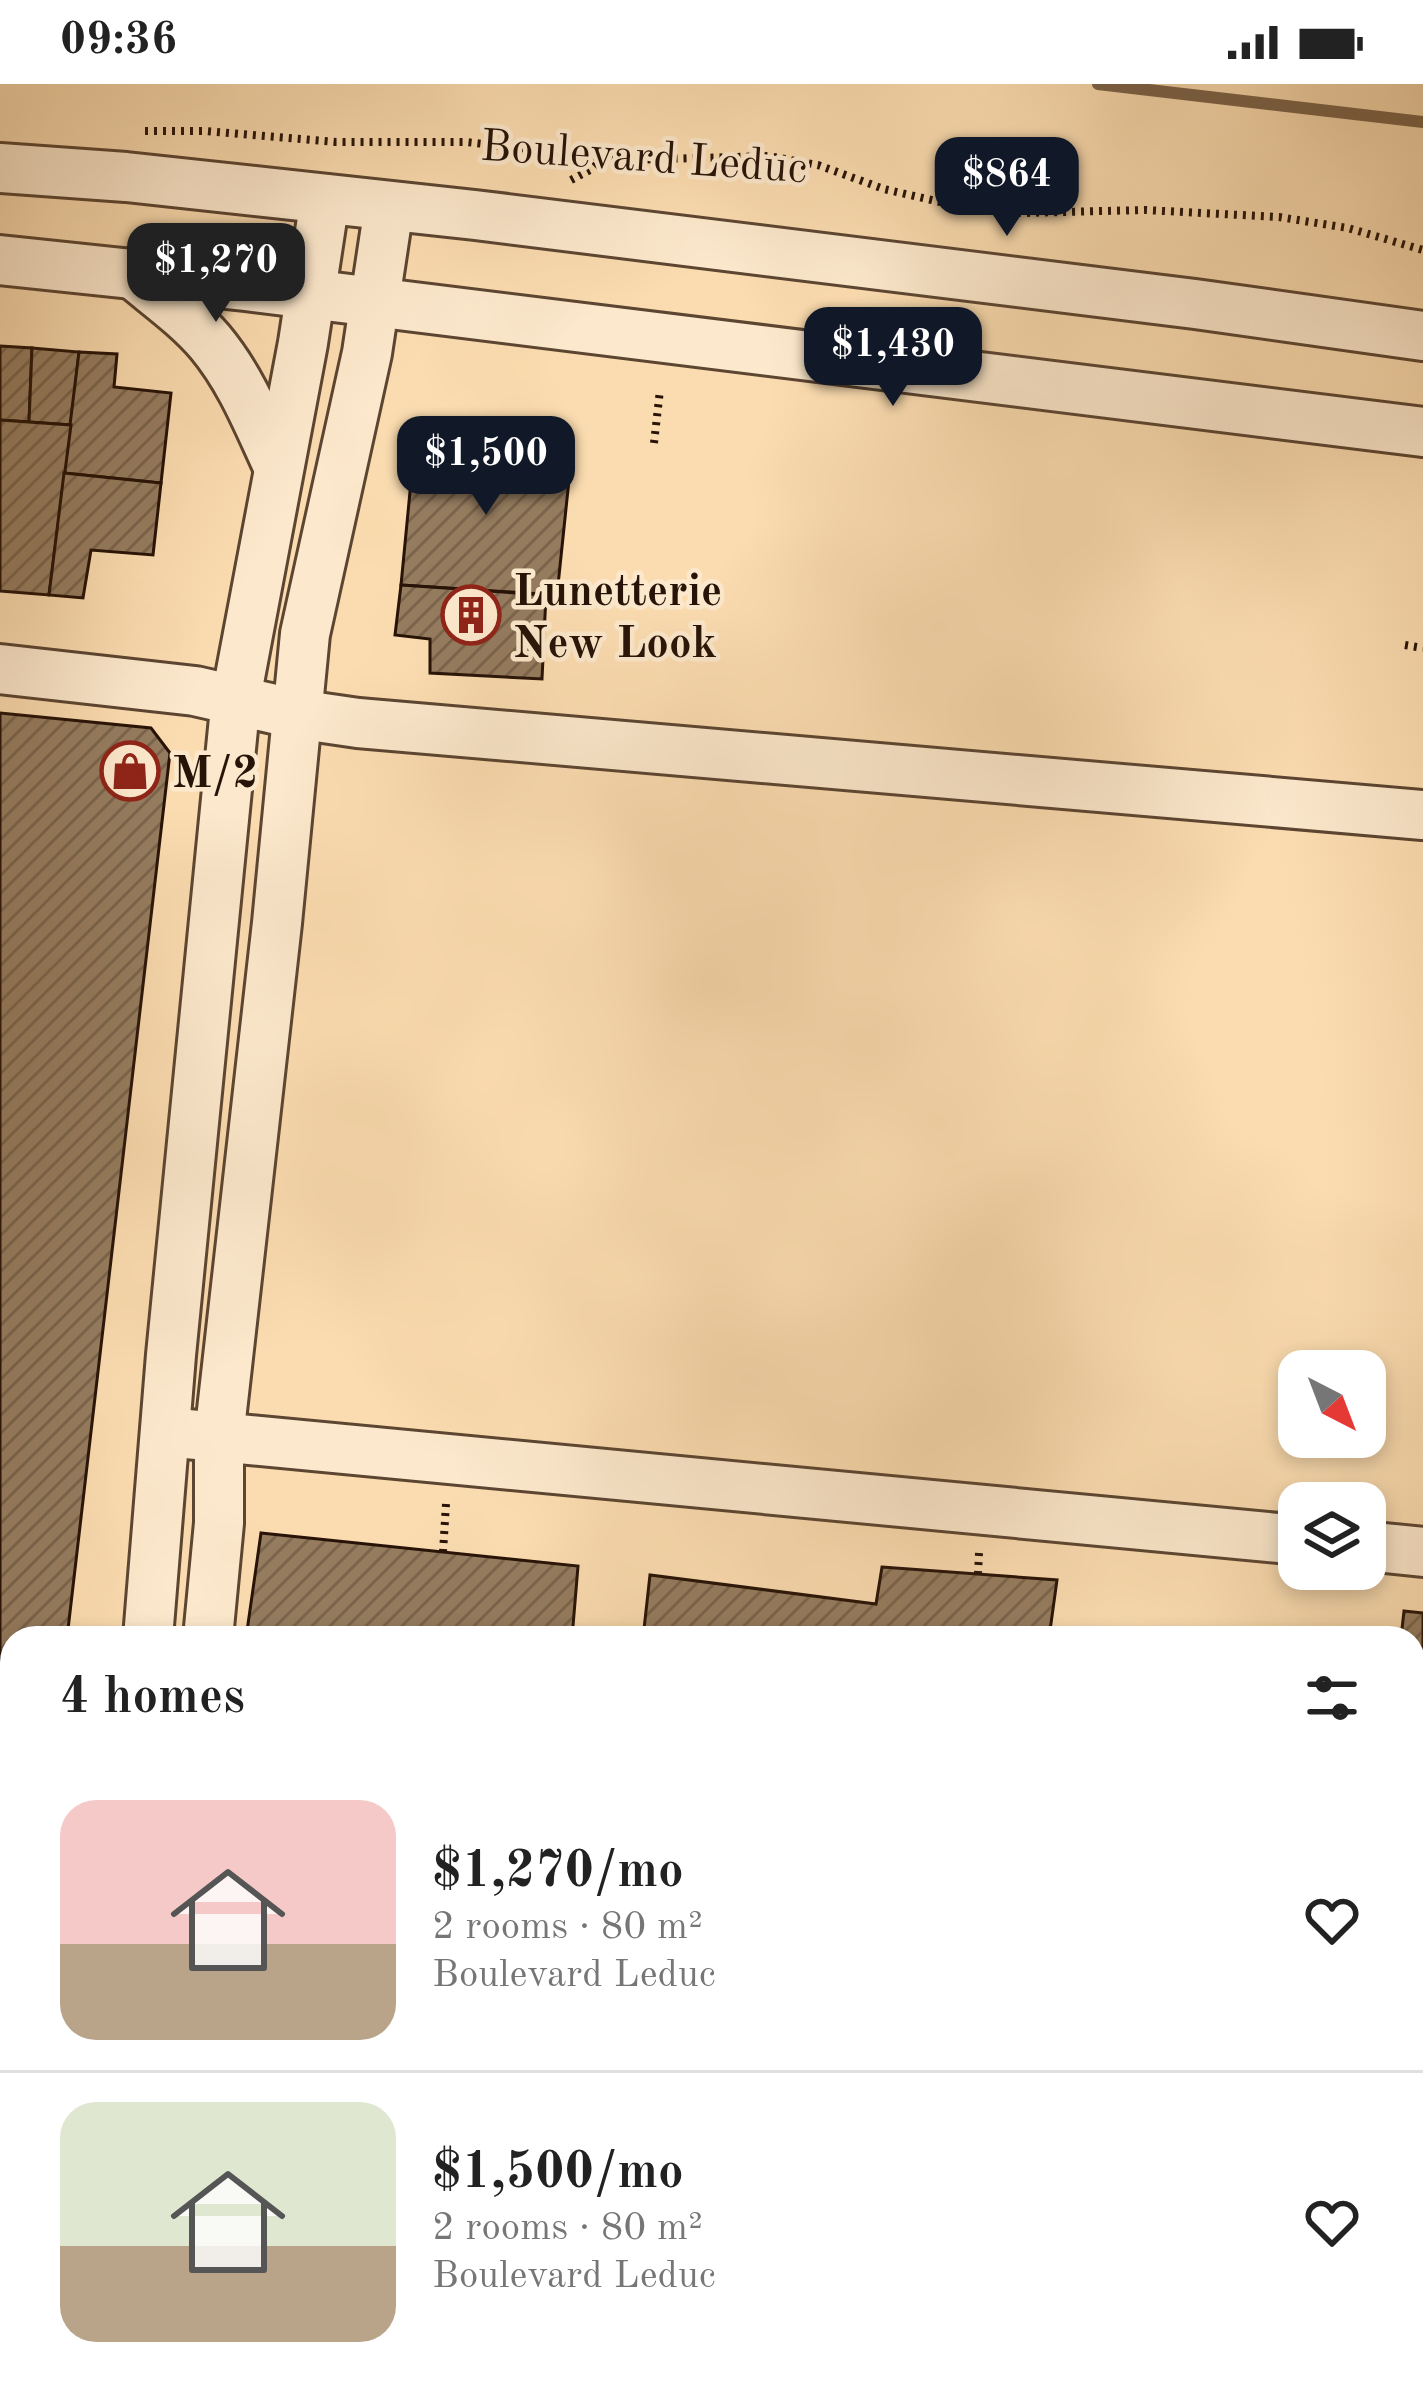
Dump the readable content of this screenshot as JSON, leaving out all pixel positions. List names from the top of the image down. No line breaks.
{"streets":{"street":["Boulevard Leduc"]},"places":{"building":["Lunetterie New Look"],"shop":["M/2"]},"north":"bottom right","page":{"status":"09:36","price":["$864","$1,270","$1,430","$1,500"],"heading":"4 homes","list":[{"name":"$1,270/mo","note":"2 rooms · 80 m² · Boulevard Leduc"},{"name":"$1,500/mo","note":"2 rooms · 80 m² · Boulevard Leduc"}]}}
